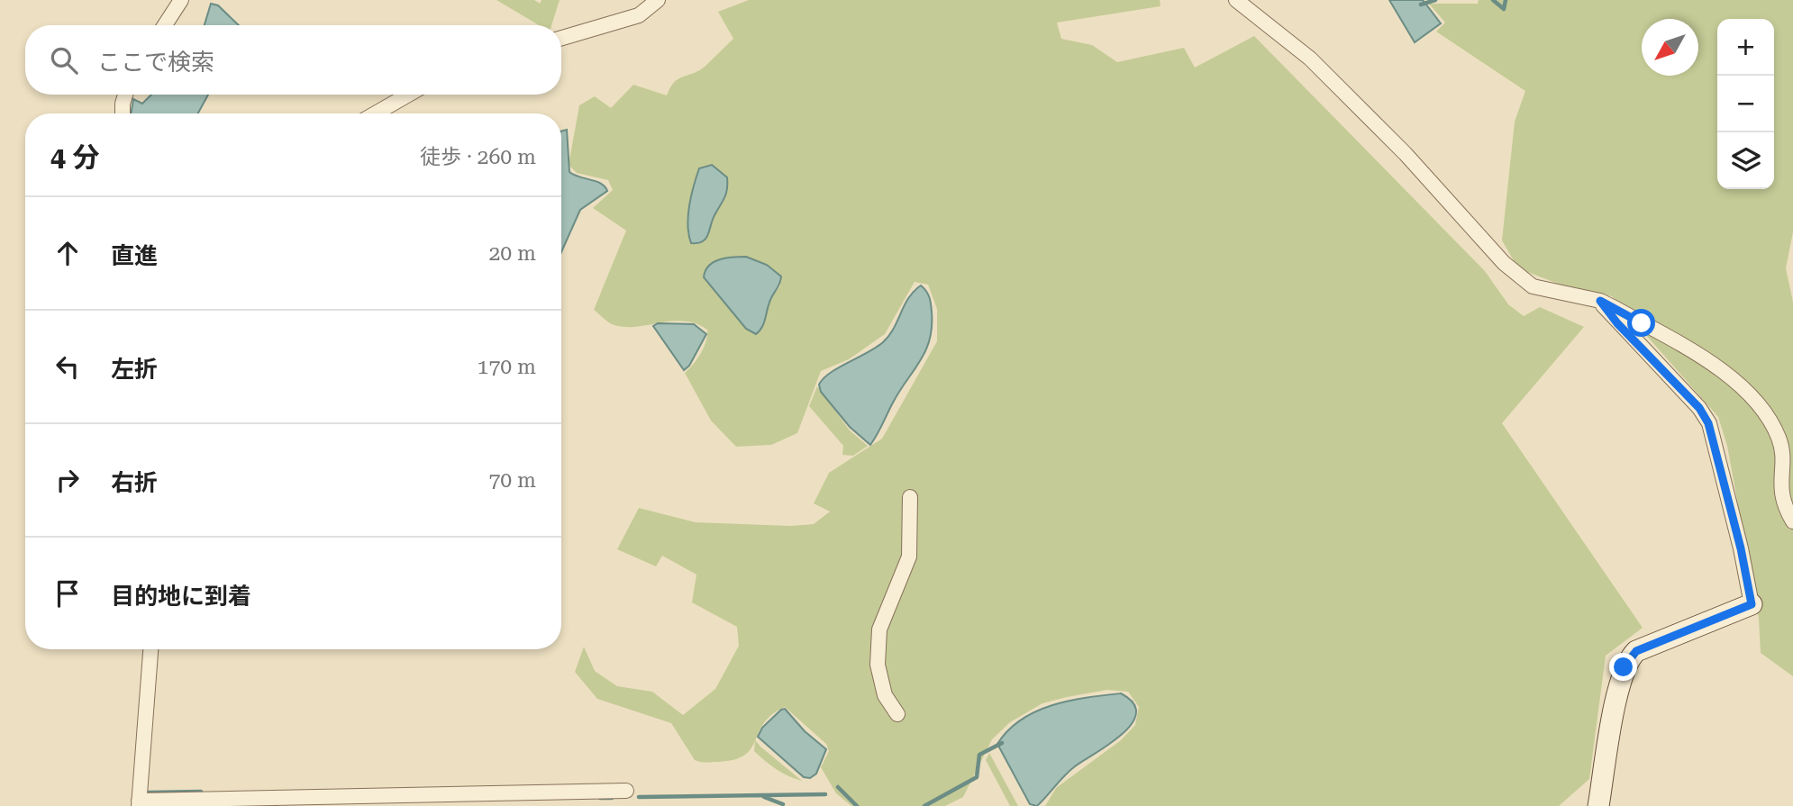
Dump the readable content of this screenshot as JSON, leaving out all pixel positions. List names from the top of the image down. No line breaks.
{"north":"bottom left","page":{"map_buttons":["+","−"],"search":"ここで検索","heading":["4 分","徒歩 · 260 m"],"list":[["直進","20 m"],["左折","170 m"],["右折","70 m"],"目的地に到着"]}}
